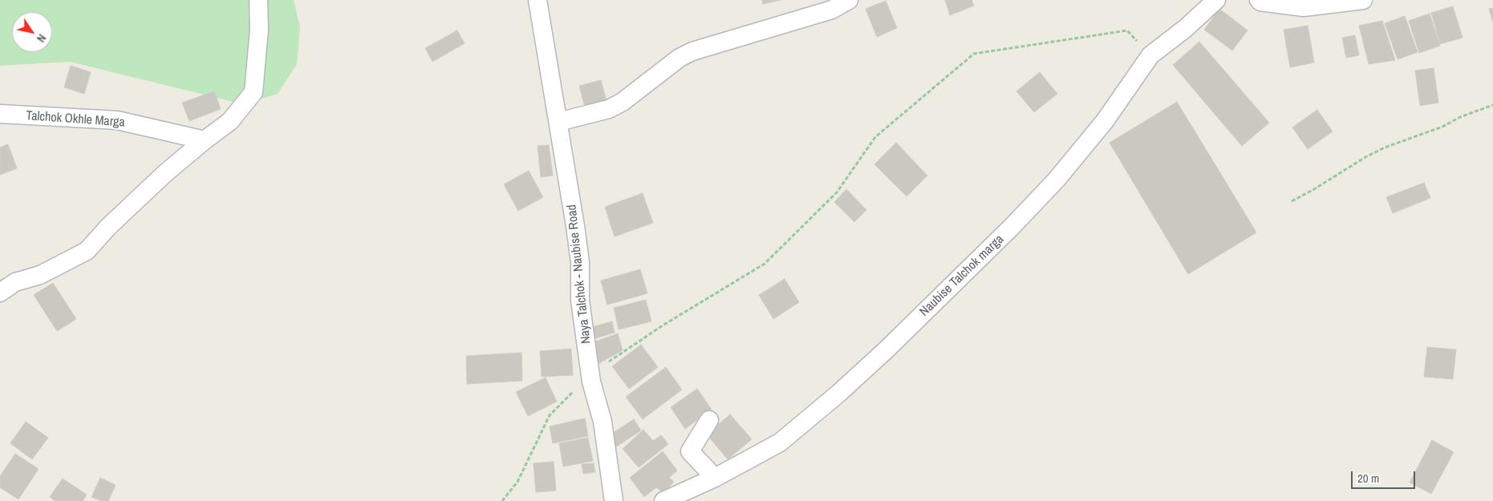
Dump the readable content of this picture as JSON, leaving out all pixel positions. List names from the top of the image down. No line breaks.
{"streets":{"street":["Talchok Okhle Marga","Naya Talchok - Naubise Road","Naubise Talchok marga"]},"scale_bar":"20 m","north":"bottom right"}
